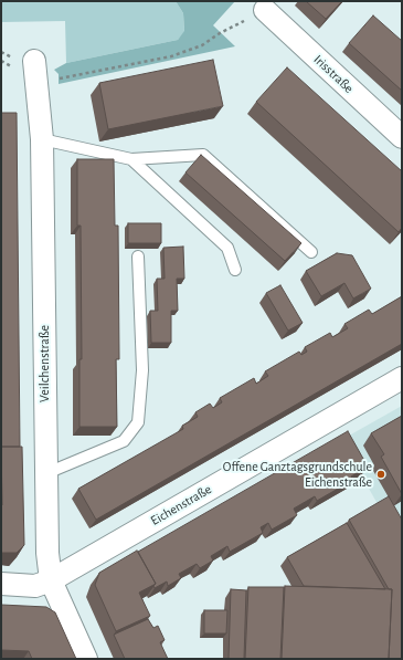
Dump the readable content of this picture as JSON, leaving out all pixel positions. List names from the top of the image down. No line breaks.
{"streets":{"street":["Irisstraße","Veilchenstraße","Eichenstraße"]},"crossings":[["Veilchenstraße","Eichenstraße"]],"places":["Offene Ganztagsgrundschule Eichenstraße"]}
